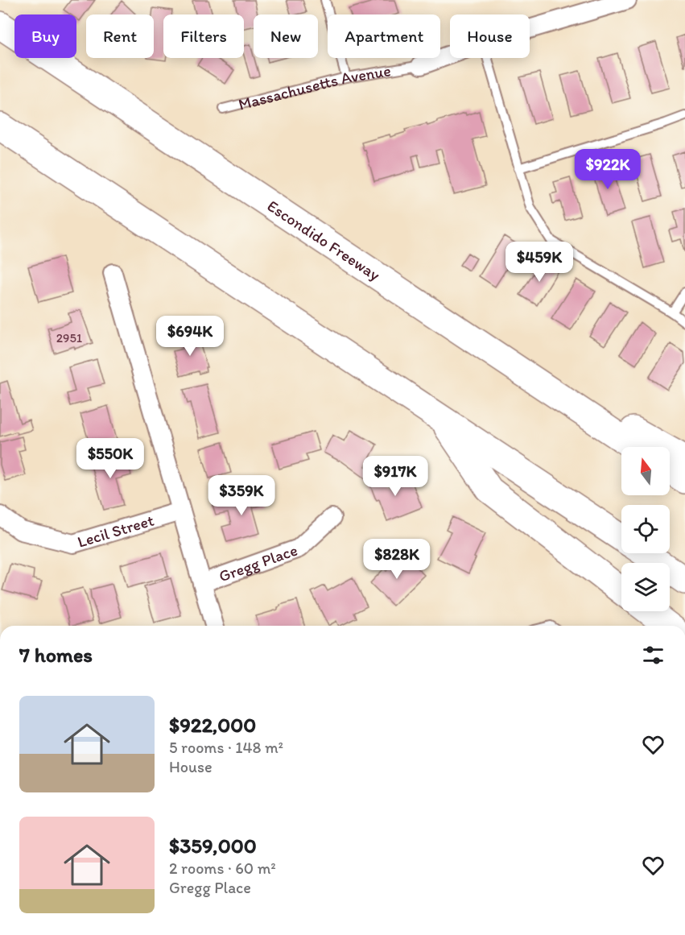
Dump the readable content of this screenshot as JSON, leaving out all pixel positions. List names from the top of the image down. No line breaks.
{"streets":{"highway":["Escondido Freeway"],"street":["Massachusetts Avenue","Lecil Street","Gregg Place"]},"house_numbers":["2951"],"north":"top","page":{"chip":["Buy","Rent","Filters","New","Apartment","House"],"price":["$922K","$459K","$694K","$550K","$917K","$359K","$828K"],"heading":"7 homes","list":[{"name":"$922,000","note":"5 rooms · 148 m² · House"},{"name":"$359,000","note":"2 rooms · 60 m² · Gregg Place"}]}}
